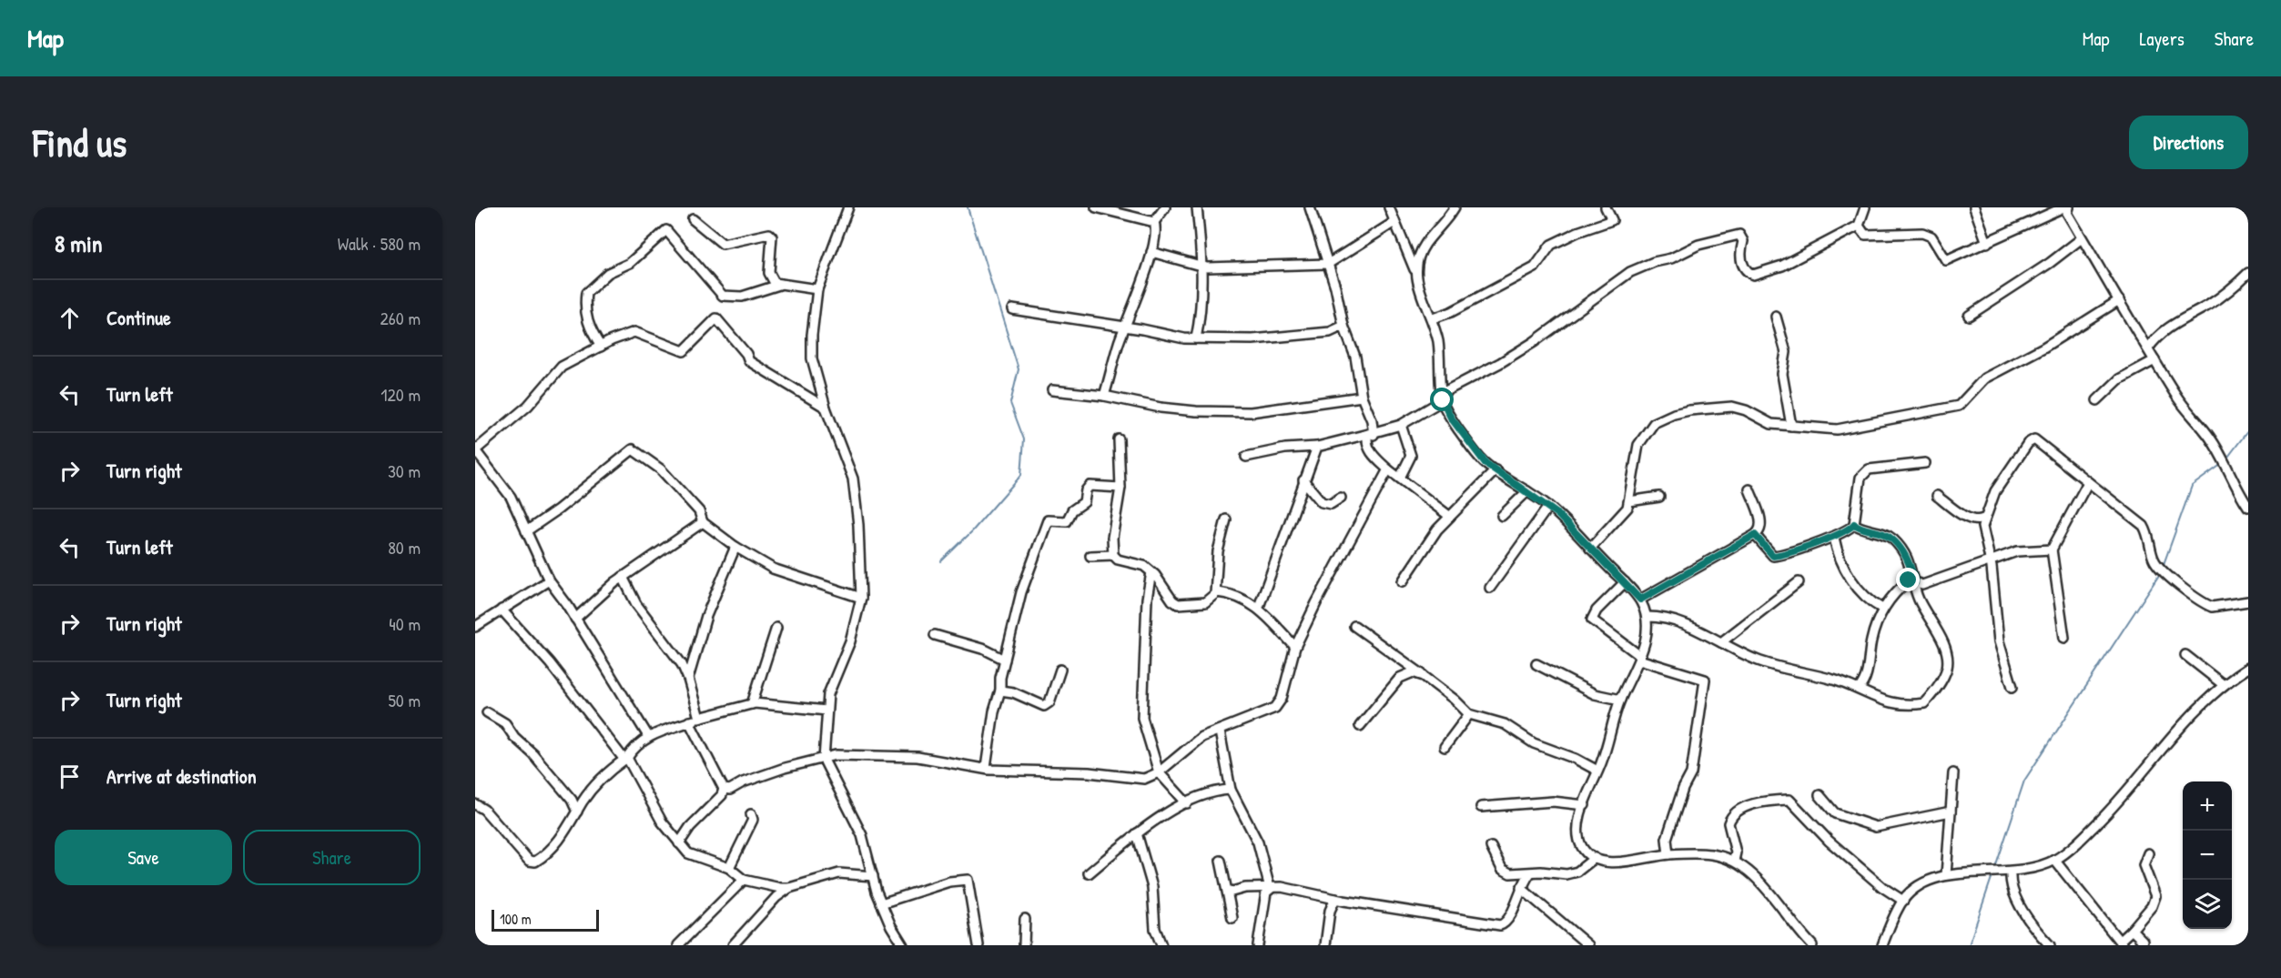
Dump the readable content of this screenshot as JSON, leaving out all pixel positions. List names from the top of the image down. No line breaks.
{"scale_bar":"100 m","page":{"header":"Map","nav":["Map","Layers","Share"],"buttons":["Directions",["Save","Share"]],"title":"Find us","heading":["8 min","Walk · 580 m"],"list":[["Continue","260 m"],["Turn left","120 m"],["Turn right","30 m"],["Turn left","80 m"],["Turn right","40 m"],["Turn right","50 m"],"Arrive at destination"],"map_buttons":["+","−"],"scale":"100 m"}}
